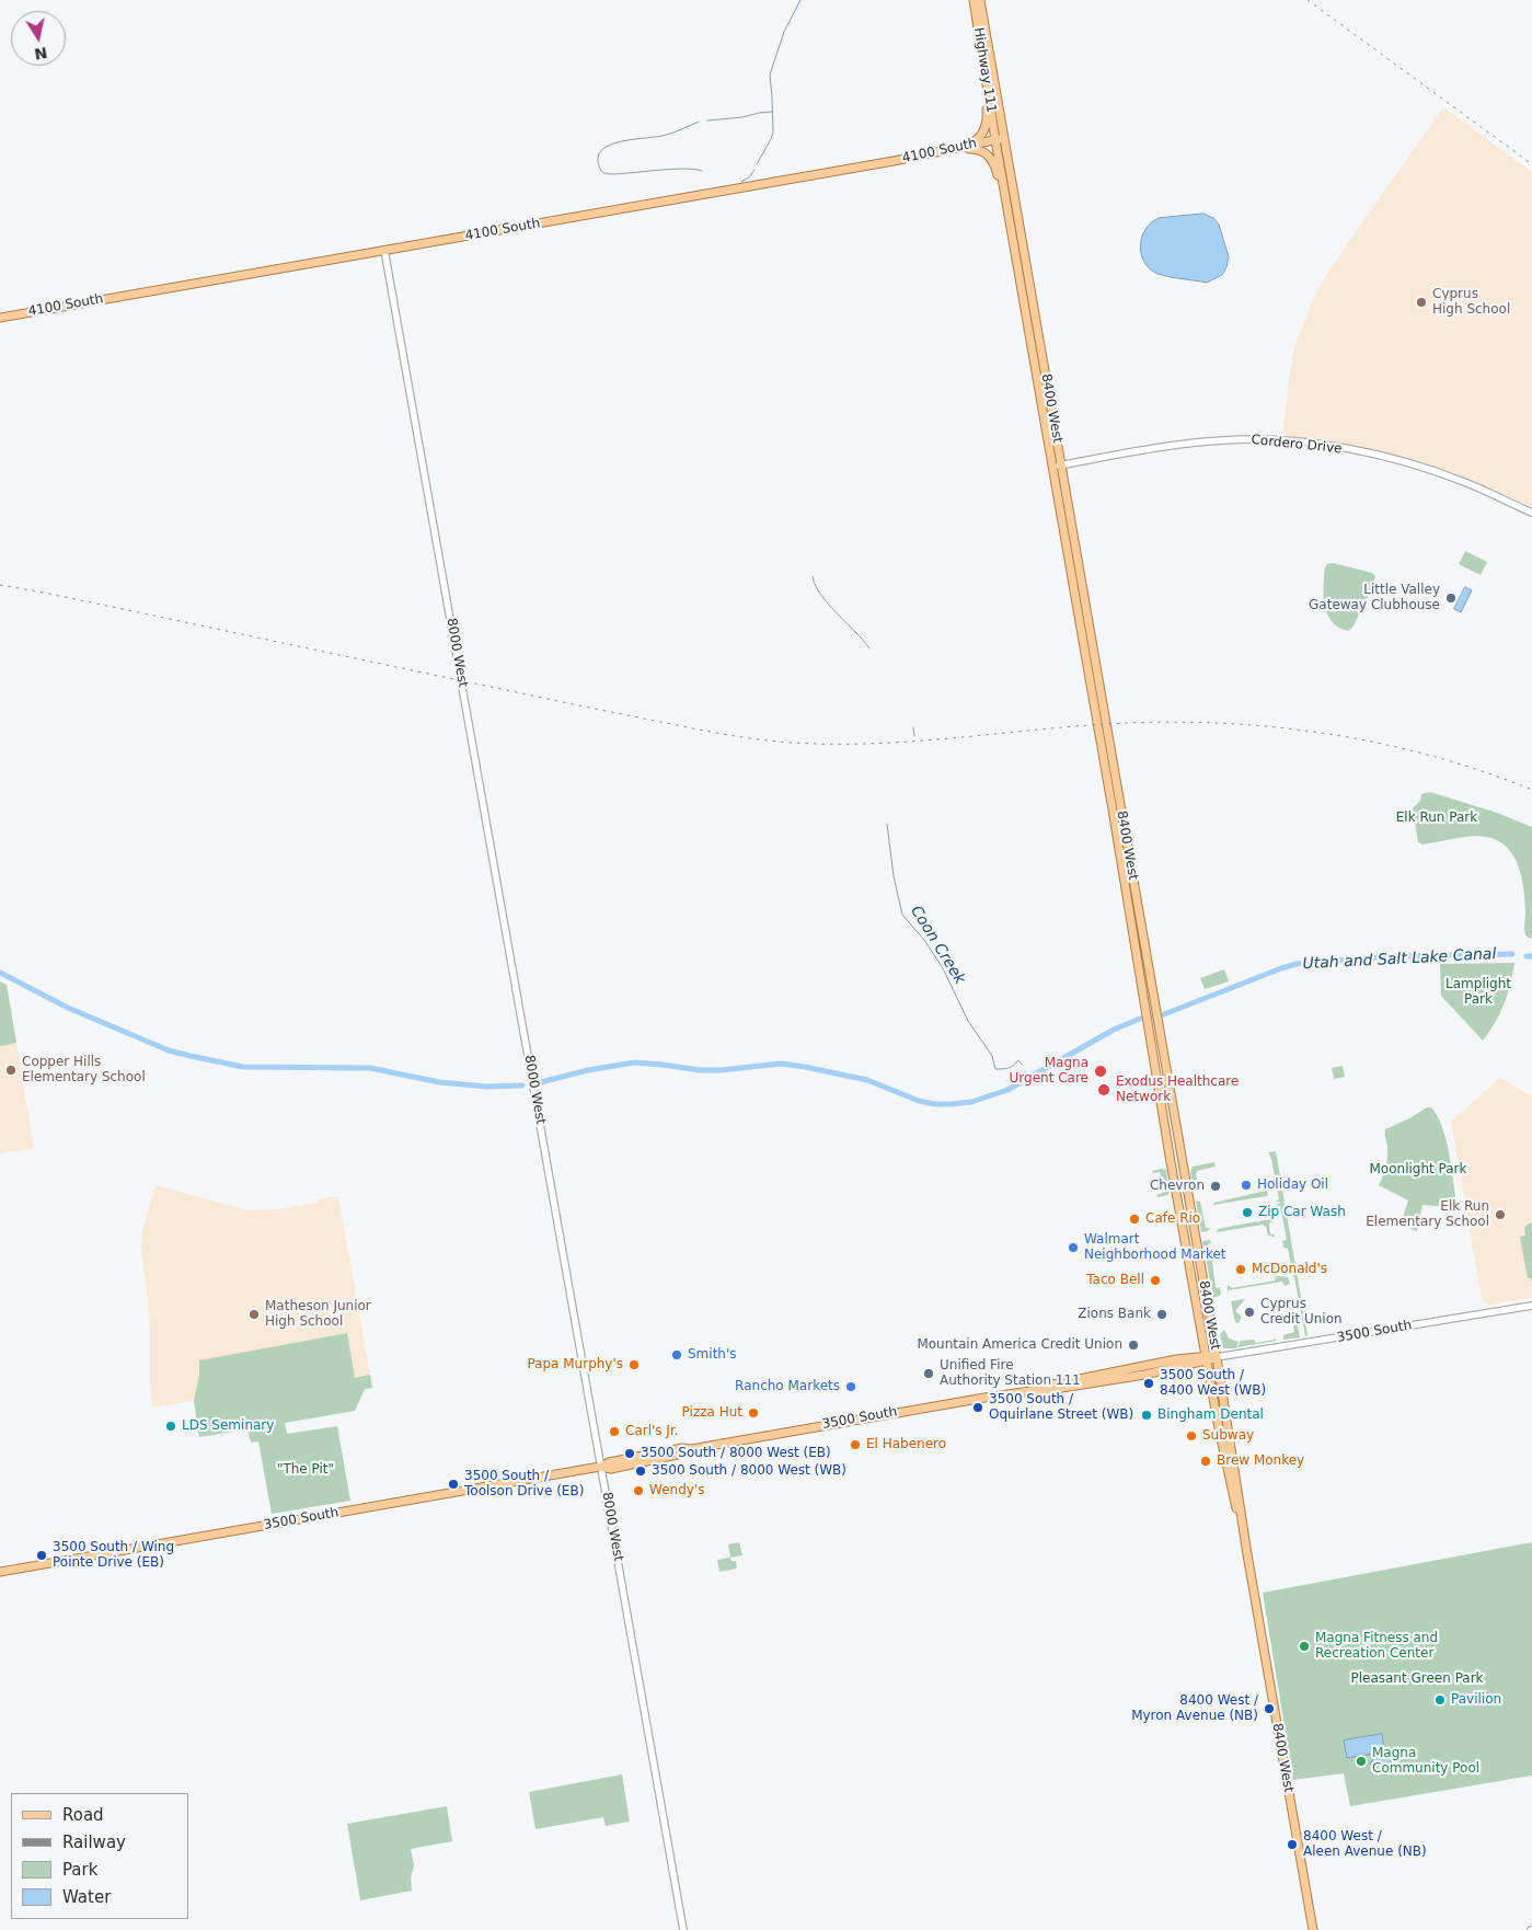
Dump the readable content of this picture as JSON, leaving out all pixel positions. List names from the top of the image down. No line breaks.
{"streets":{"main road":["Highway 111","4100 South","8400 West","3500 South"],"street":["Cordero Drive","8000 West"]},"crossings":[["Highway 111","4100 South"],["Highway 111","8400 West"],["4100 South","8400 West"],["4100 South","8000 West"],["8400 West","Cordero Drive"],["8400 West","3500 South"],["8000 West","3500 South"]],"water":["Coon Creek","Utah and Salt Lake Canal"],"parks":["Elk Run Park","Lamplight Park","Moonlight Park","\"The Pit\"","Pleasant Green Park"],"places":["Cyprus High School","Little Valley Gateway Clubhouse","Copper Hills Elementary School","Magna Urgent Care","Exodus Healthcare Network","Holiday Oil","Chevron","Zip Car Wash","Elk Run Elementary School","Cafe Rio","Walmart Neighborhood Market","McDonald's","Taco Bell","Cyprus Credit Union","Matheson Junior High School","Zions Bank","Mountain America Credit Union","Smith's","Papa Murphy's","Unified Fire Authority Station 111","3500 South / 8400 West (WB)","Rancho Markets","3500 South / Oquirlane Street (WB)","Pizza Hut","Bingham Dental","LDS Seminary","Carl's Jr.","Subway","El Habenero","3500 South / 8000 West (EB)","Brew Monkey","3500 South / 8000 West (WB)","3500 South / Toolson Drive (EB)","Wendy's","3500 South / Wing Pointe Drive (EB)","Magna Fitness and Recreation Center","Pavilion","8400 West / Myron Avenue (NB)","Magna Community Pool","8400 West / Aleen Avenue (NB)"],"legend":["Road","Railway","Park","Water"],"north":"bottom"}
